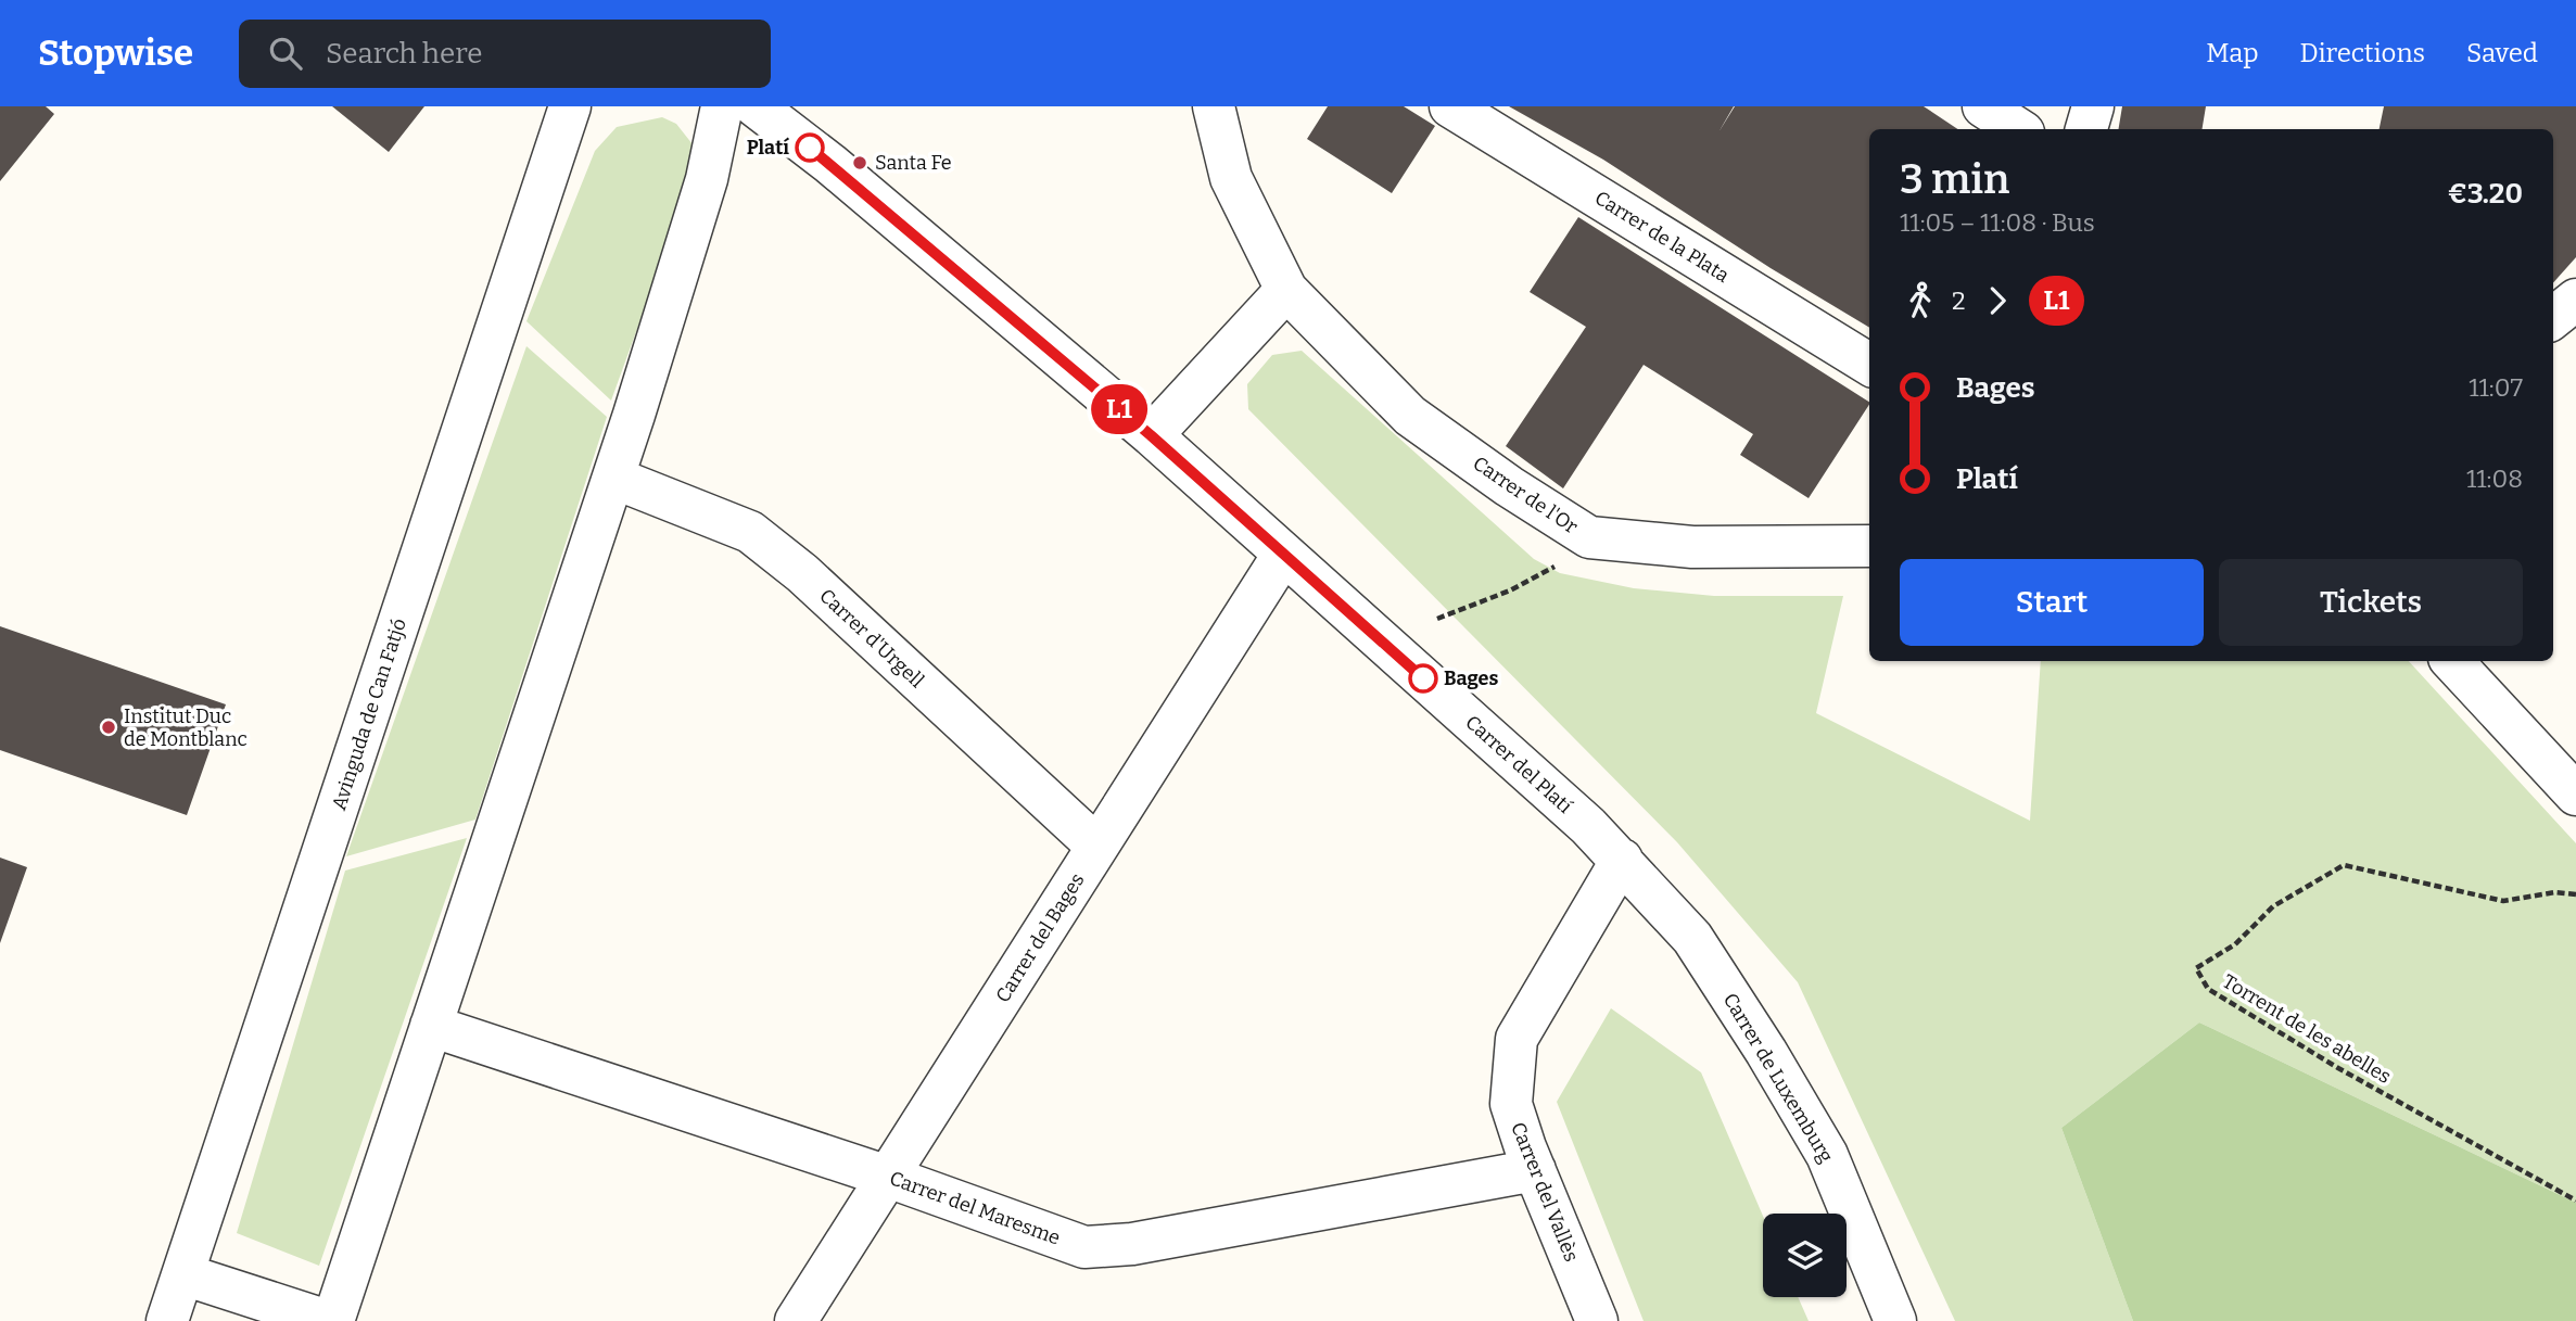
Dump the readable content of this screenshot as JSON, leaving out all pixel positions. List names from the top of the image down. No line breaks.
{"streets":{"street":["Carrer de la Plata","Carrer de l'Or","Carrer d'Urgell","Avinguda de Can Fatjó","Carrer del Platí","Carrer del Bages","Carrer de Luxemburg","Carrer del Vallès","Carrer del Maresme"],"path":["Torrent de les abelles"]},"crossings":[["Carrer d'Urgell","Carrer del Bages"],["Carrer del Platí","Carrer del Bages"],["Carrer del Platí","Carrer de Luxemburg"],["Carrer del Platí","Carrer del Vallès"],["Carrer del Bages","Carrer del Maresme"],["Carrer de Luxemburg","Carrer del Vallès"],["Carrer del Vallès","Carrer del Maresme"]],"places":["Platí","Santa Fe","Bages","Institut Duc de Montblanc"],"lines":["bus line L1"],"page":{"header":"Stopwise","search":"Search here","nav":["Map","Directions","Saved"],"on_map":"L1","heading":["3 min","11:05 – 11:08 · Bus","€3.20"],"legs":["2","L1"],"list":[{"name":"Bages","value":"11:07"},{"name":"Platí","value":"11:08"}],"buttons":["Start","Tickets"]}}
